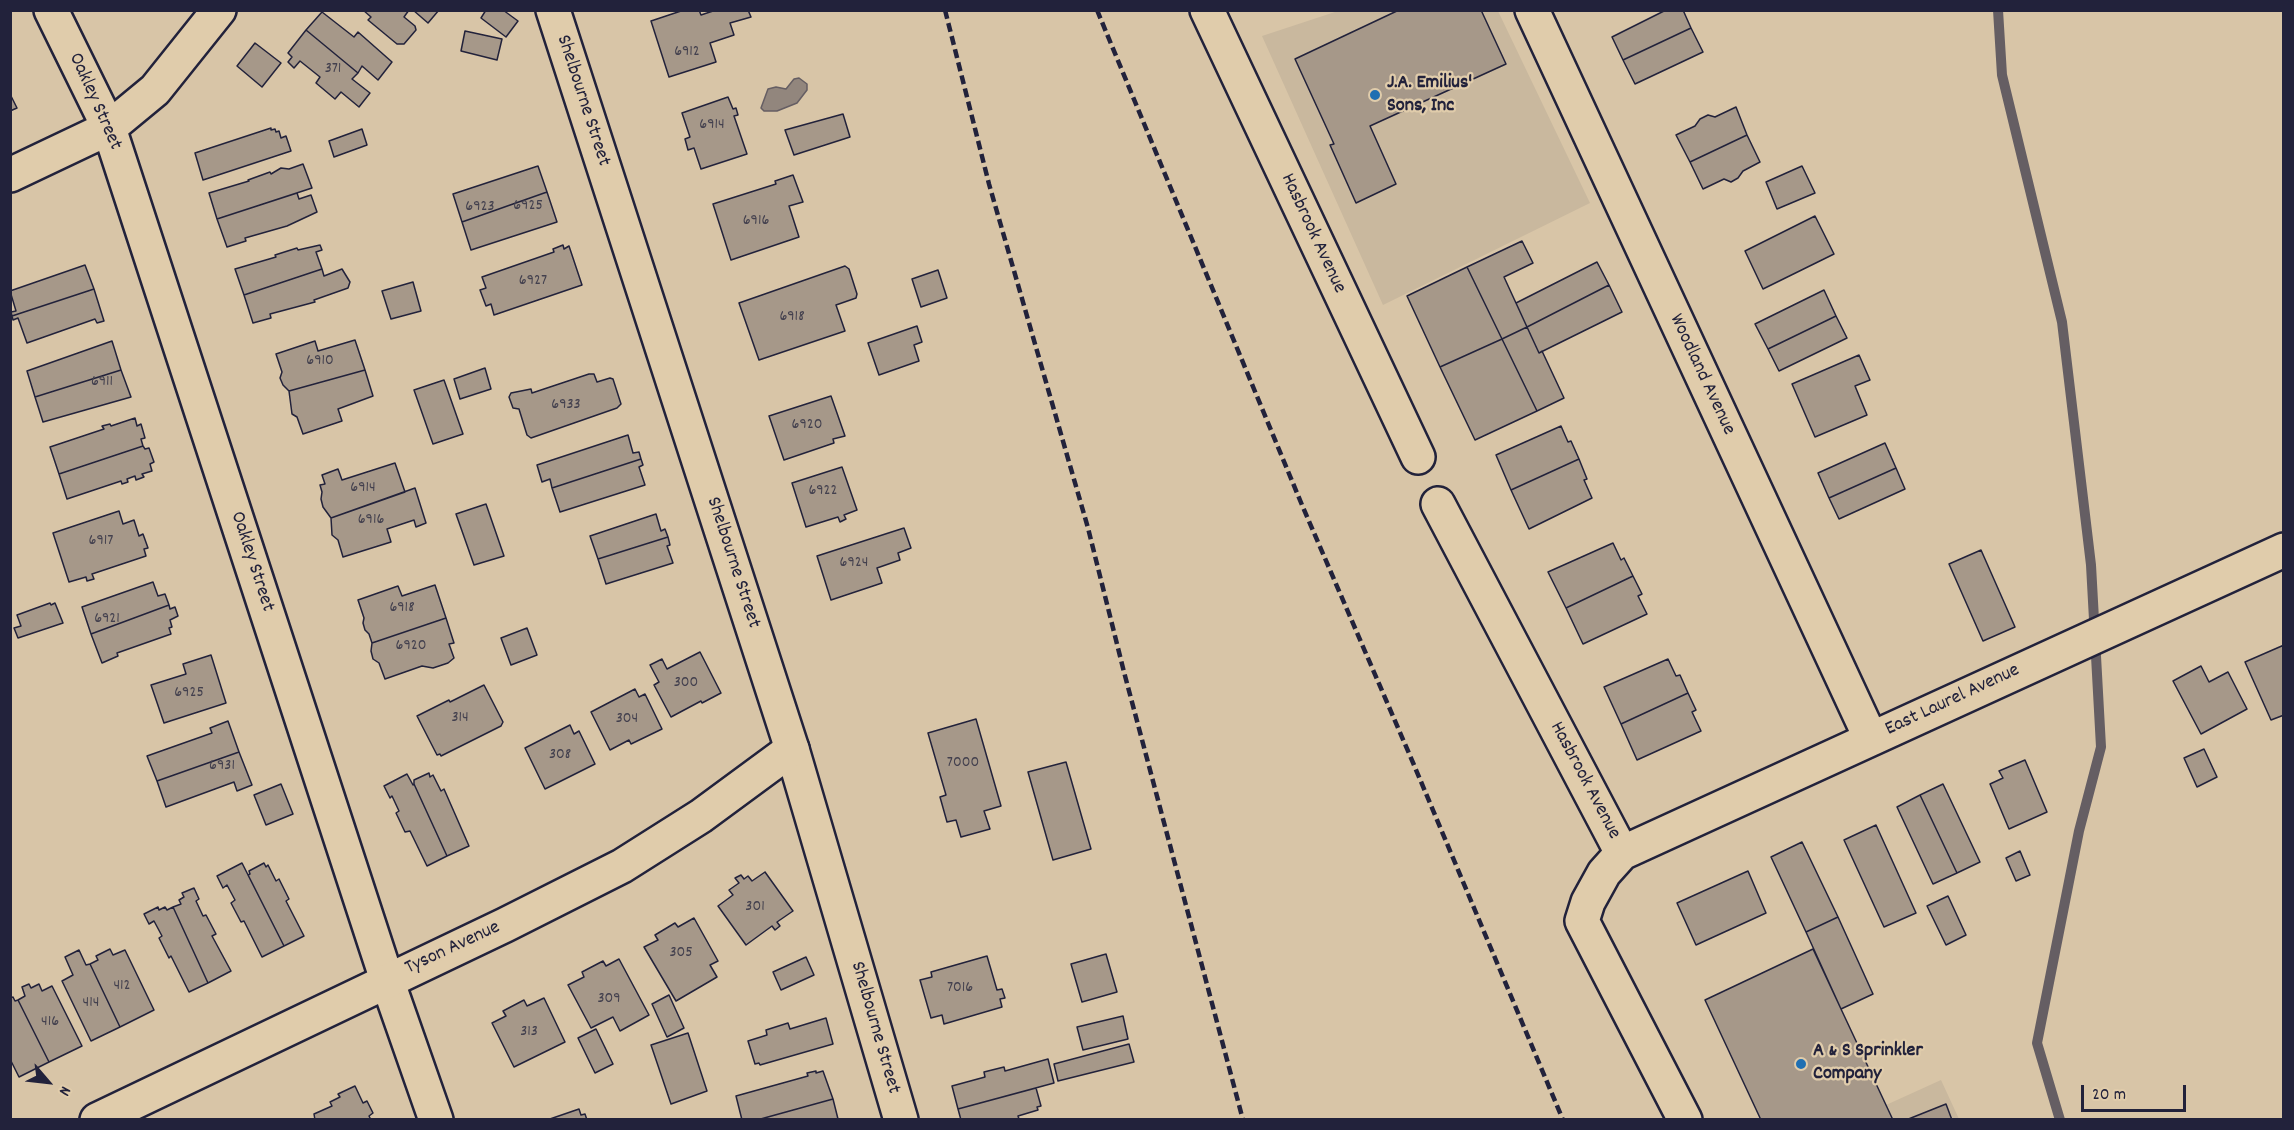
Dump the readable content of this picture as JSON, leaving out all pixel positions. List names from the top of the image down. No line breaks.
{"streets":{"street":["Shelbourne Street","Oakley Street","Hasbrook Avenue","Woodland Avenue","East Laurel Avenue","Tyson Avenue"]},"crossings":[["Shelbourne Street","Tyson Avenue"],["Oakley Street","Tyson Avenue"],["Hasbrook Avenue","East Laurel Avenue"],["Woodland Avenue","East Laurel Avenue"]],"places":["J.A. Emilius' Sons, Inc","A & S Sprinkler Company"],"house_numbers":["6912","371","6914","6925","6923","6916","6927","6918","6910","6911","6933","6920","6914","6922","6916","6917","6924","6918","6921","6920","300","6925","314","304","308","7000","6931","301","305","412","7016","309","414","416","313"],"scale_bar":"20 m","north":"bottom right"}
